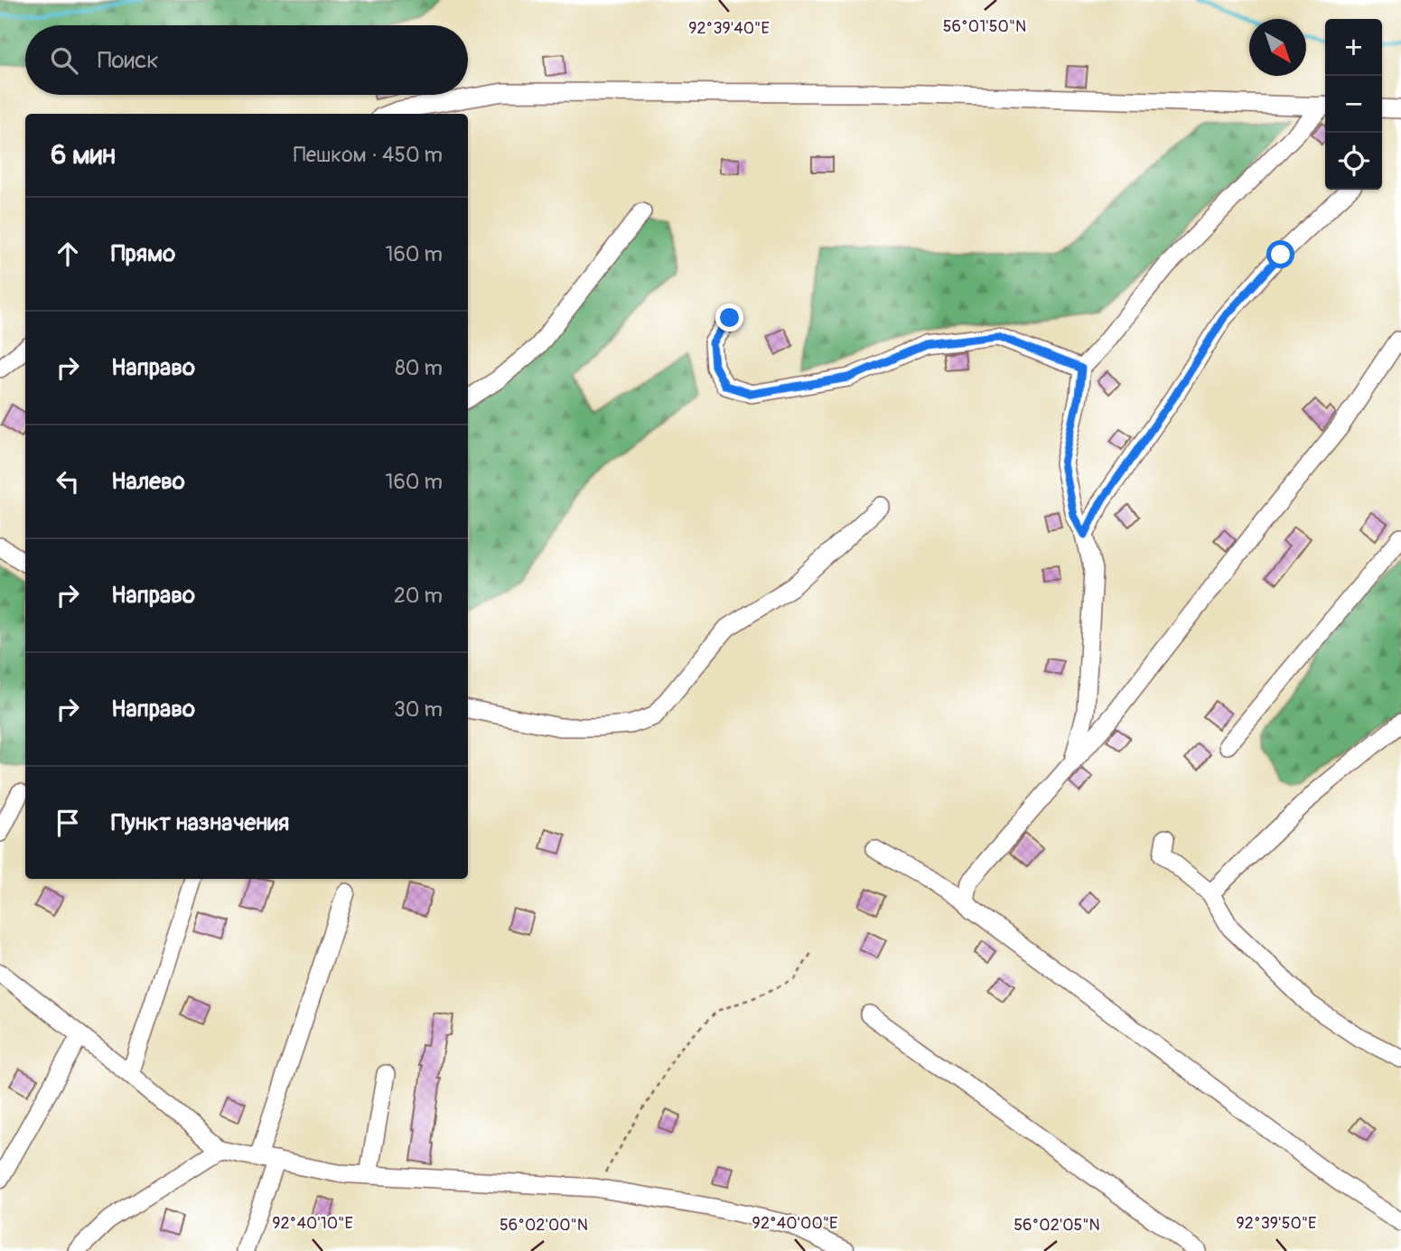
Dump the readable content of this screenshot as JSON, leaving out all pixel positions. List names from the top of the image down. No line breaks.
{"north":"bottom right","page":{"map_buttons":["+","−"],"search":"Поиск","heading":["6 мин","Пешком · 450 m"],"list":[["Прямо","160 m"],["Направо","80 m"],["Налево","160 m"],["Направо","20 m"],["Направо","30 m"],"Пункт назначения"]},"coordinates":["56°01'50\"N","92°39'40\"E","92°40'10\"E","92°40'00\"E","92°39'50\"E","56°02'00\"N","56°02'05\"N"]}
